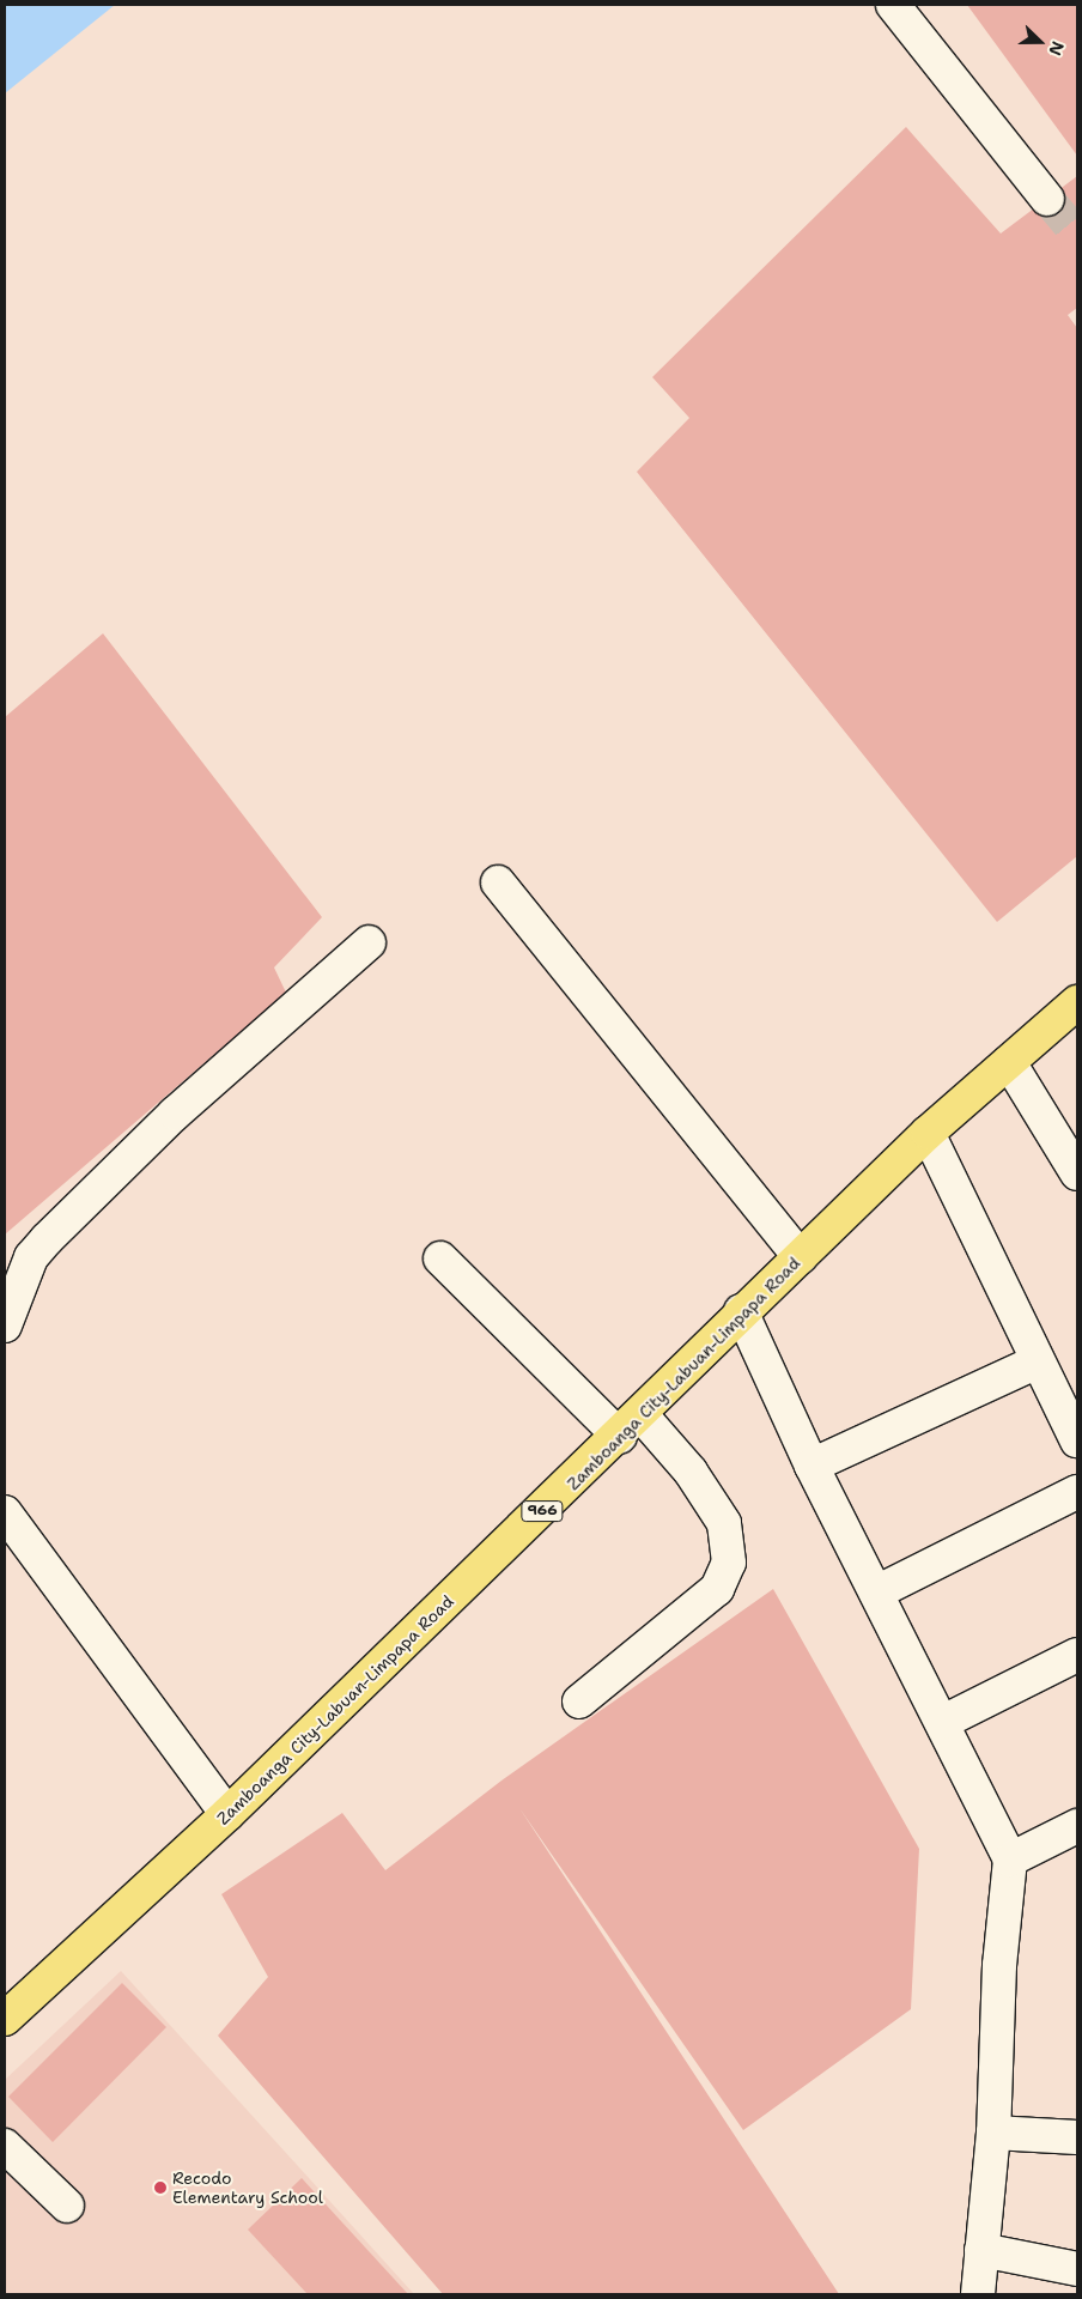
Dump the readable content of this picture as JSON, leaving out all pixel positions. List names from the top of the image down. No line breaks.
{"streets":{"main road":["Zamboanga City-Labuan-Limpapa Road","966"]},"places":["Recodo Elementary School"],"north":"right"}
